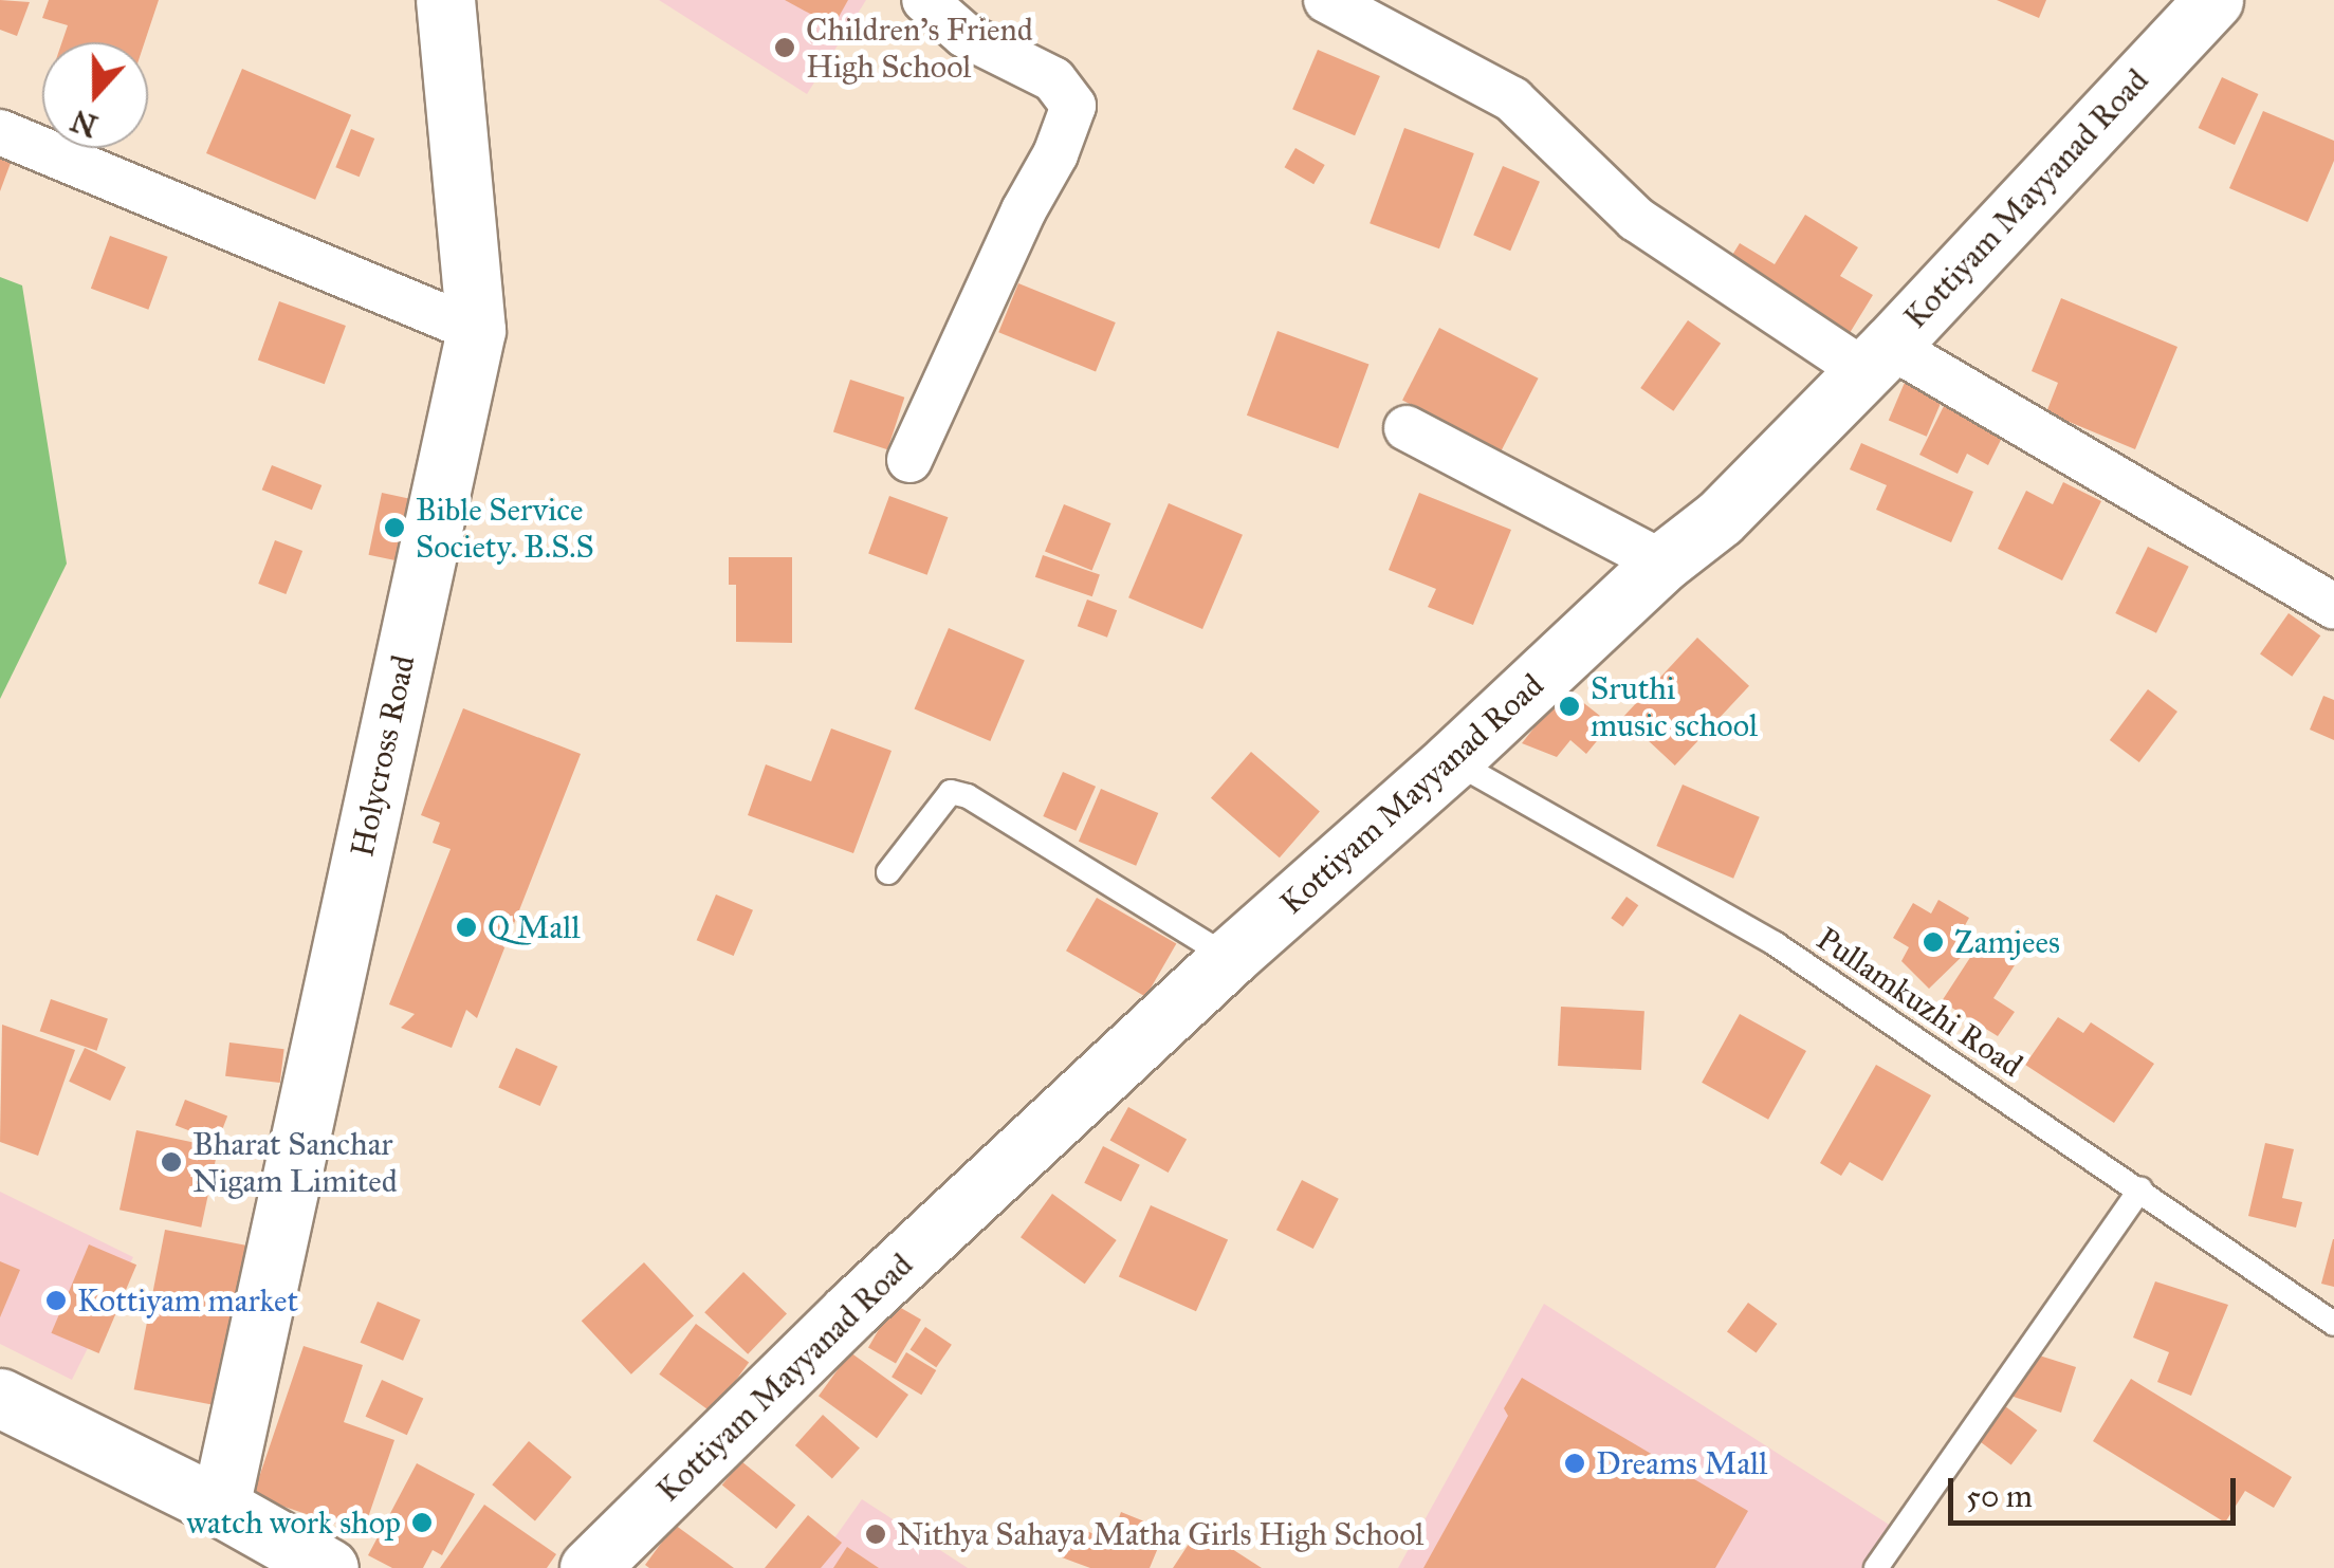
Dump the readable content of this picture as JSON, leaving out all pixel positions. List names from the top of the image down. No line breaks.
{"streets":{"main road":["Kottiyam Mayyanad Road","Holycross Road"],"lane":["Pullamkuzhi Road"]},"crossings":[["Kottiyam Mayyanad Road","Pullamkuzhi Road"]],"places":["Children's Friend High School","Bible Service Society. B.S.S","Sruthi music school","Q Mall","Zamjees","Bharat Sanchar Nigam Limited","Kottiyam market","Dreams Mall","watch work shop","Nithya Sahaya Matha Girls High School"],"scale_bar":"50 m","north":"bottom"}
